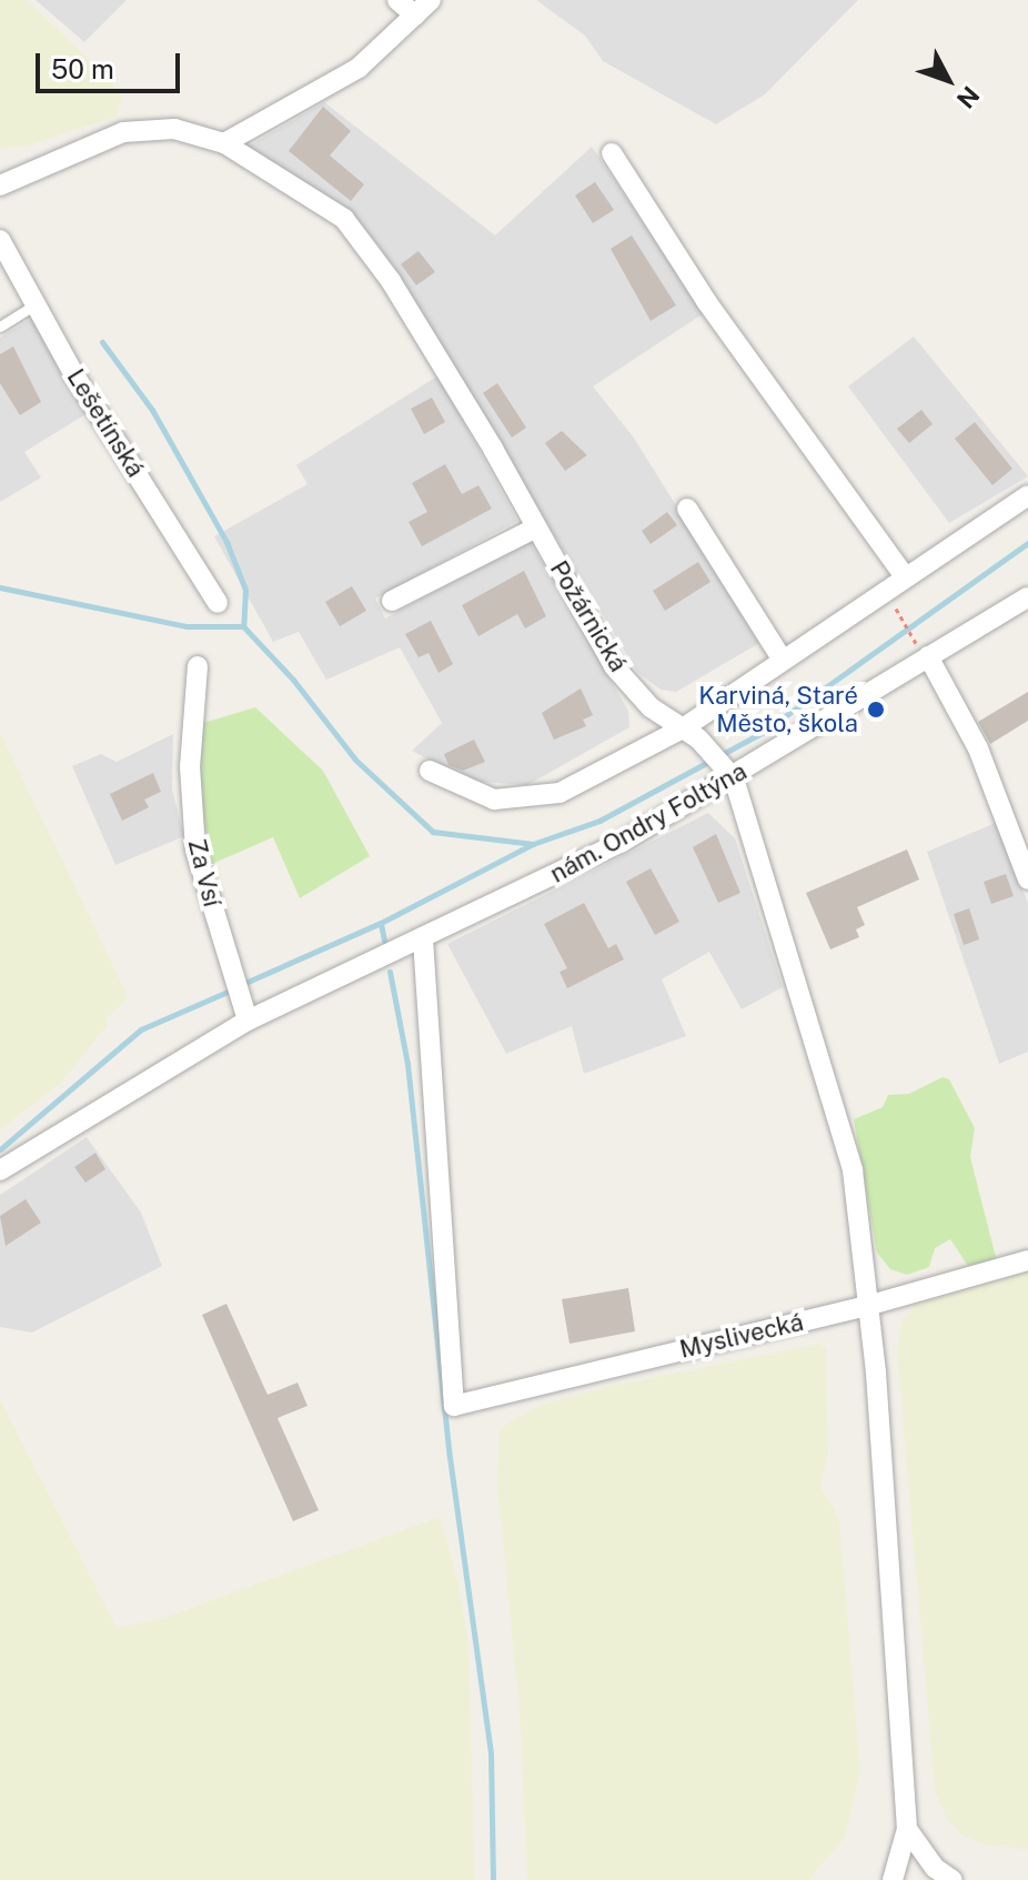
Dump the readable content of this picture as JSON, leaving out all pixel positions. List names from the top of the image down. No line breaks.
{"streets":{"street":["Lešetínská","Požárnická","nám. Ondry Foltýna","Za Vsí","Myslivecká"]},"crossings":[["Požárnická","nám. Ondry Foltýna"],["nám. Ondry Foltýna","Za Vsí"],["nám. Ondry Foltýna","Myslivecká"]],"places":["Karviná, Staré Město, škola"],"scale_bar":"50 m","north":"bottom right"}
